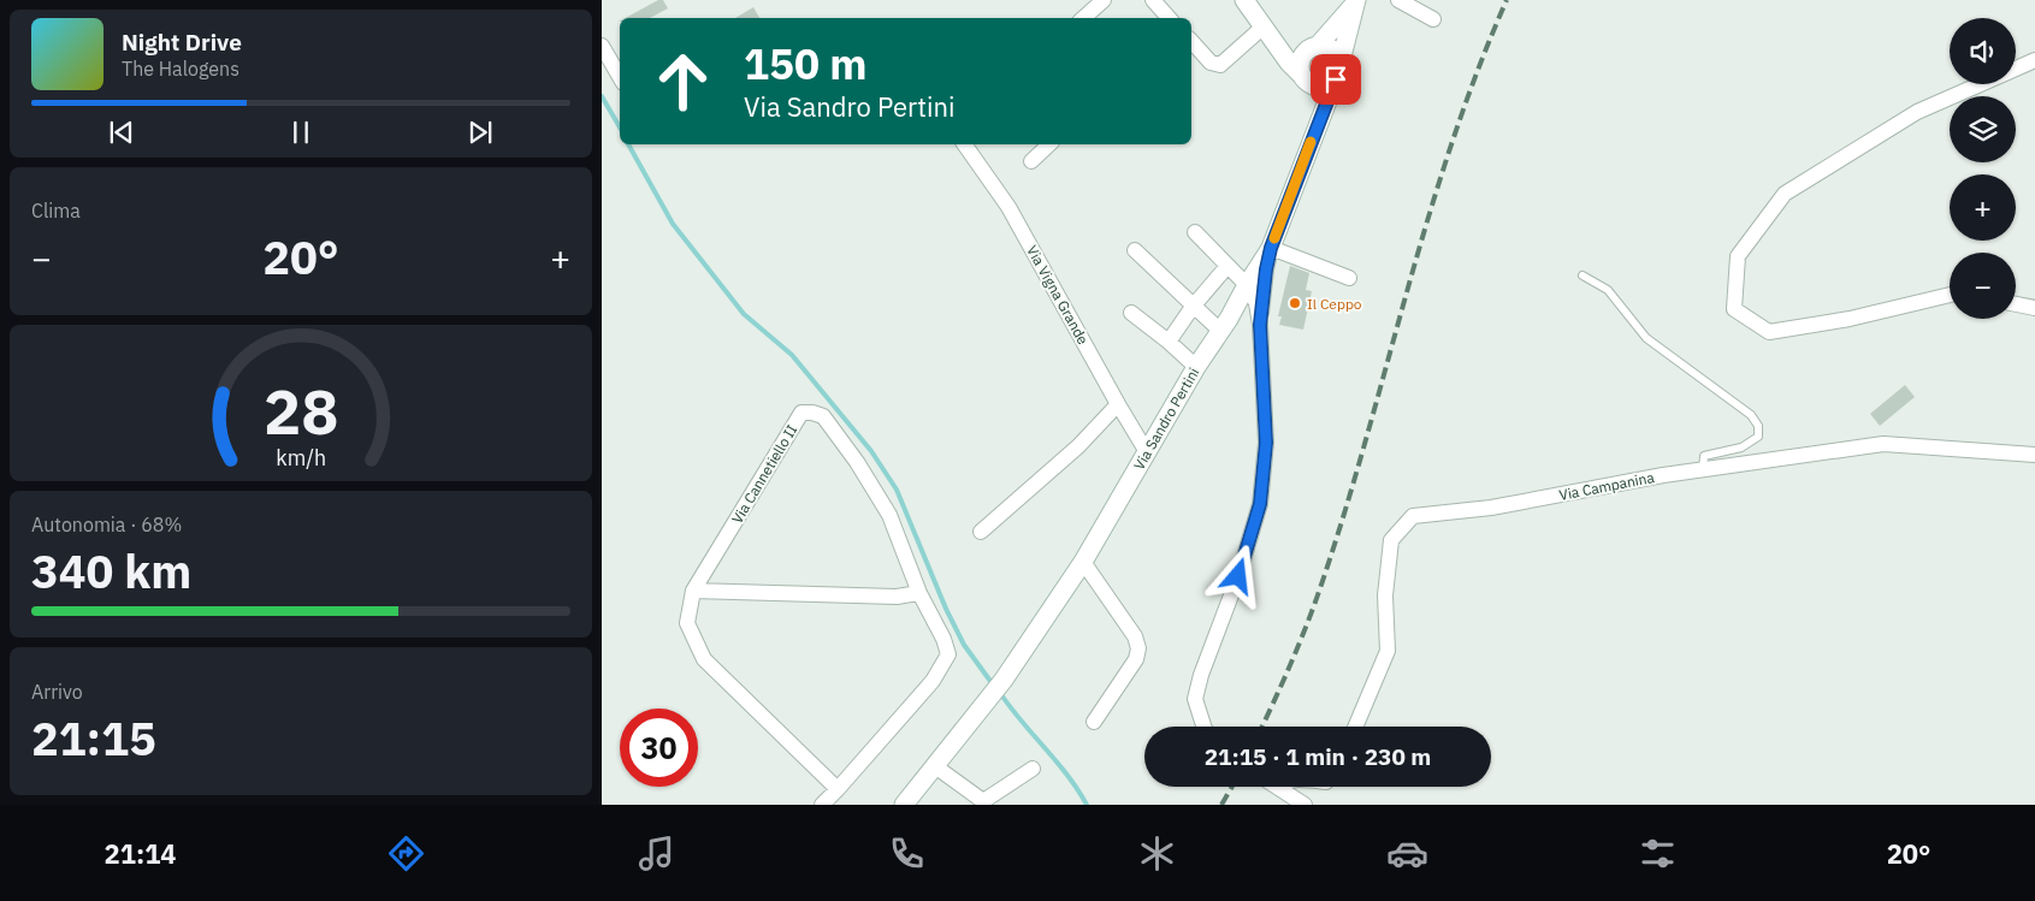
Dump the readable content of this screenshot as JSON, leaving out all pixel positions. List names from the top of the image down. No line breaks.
{"streets":{"street":["Via Vigna Grande","Via Sandro Pertini","Via Cannetiello II","Via Campanina"]},"crossings":[["Via Vigna Grande","Via Sandro Pertini"]],"places":["Il Ceppo"],"page":{"song":["Night Drive","The Halogens"],"map_buttons":["+","−"],"turn":["150 m","Via Sandro Pertini"],"tile":["Clima",["Autonomia · 68%","340 km"],["Arrivo","21:15"]],"heat":["−","20°","+"],"limit":"30","trip":"21:15 · 1 min · 230 m","tabs":["21:14","20°"],"gauge":["28","km/h"]}}
